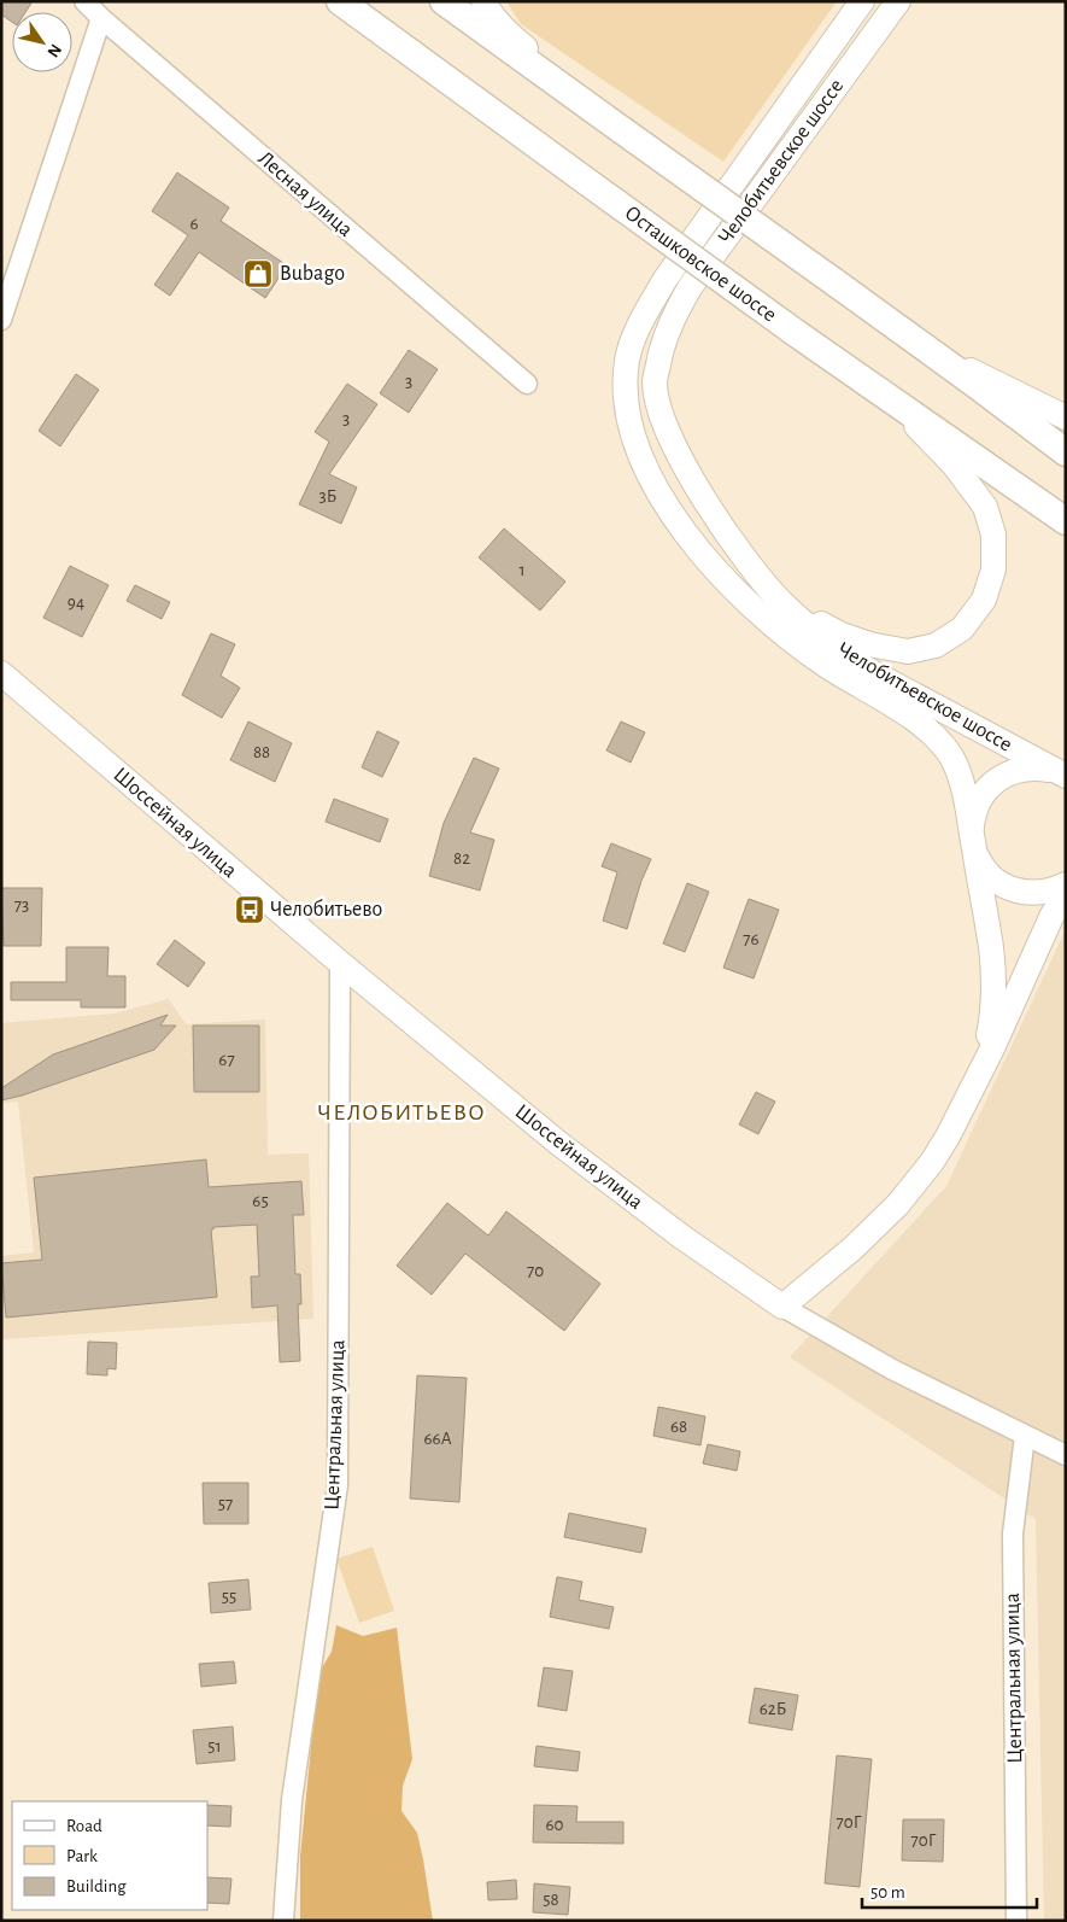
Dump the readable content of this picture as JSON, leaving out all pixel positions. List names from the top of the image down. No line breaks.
{"streets":{"main road":["Осташковское шоссе"],"street":["Челобитьевское шоссе","Лесная улица","Шоссейная улица","Центральная улица"]},"crossings":[["Челобитьевское шоссе","Шоссейная улица"],["Шоссейная улица","Центральная улица"]],"districts":["ЧЕЛОБИТЬЕВО"],"places":{"shop":["Bubago"],"bus stop":["Челобитьево"]},"house_numbers":["6","3","3","3Б","1","94","88","82","73","76","67","65","70","68","66А","57","55","62Б","51","70Г","60","70Г","58"],"legend":["Road","Park","Building"],"scale_bar":"50 m","north":"bottom right"}
